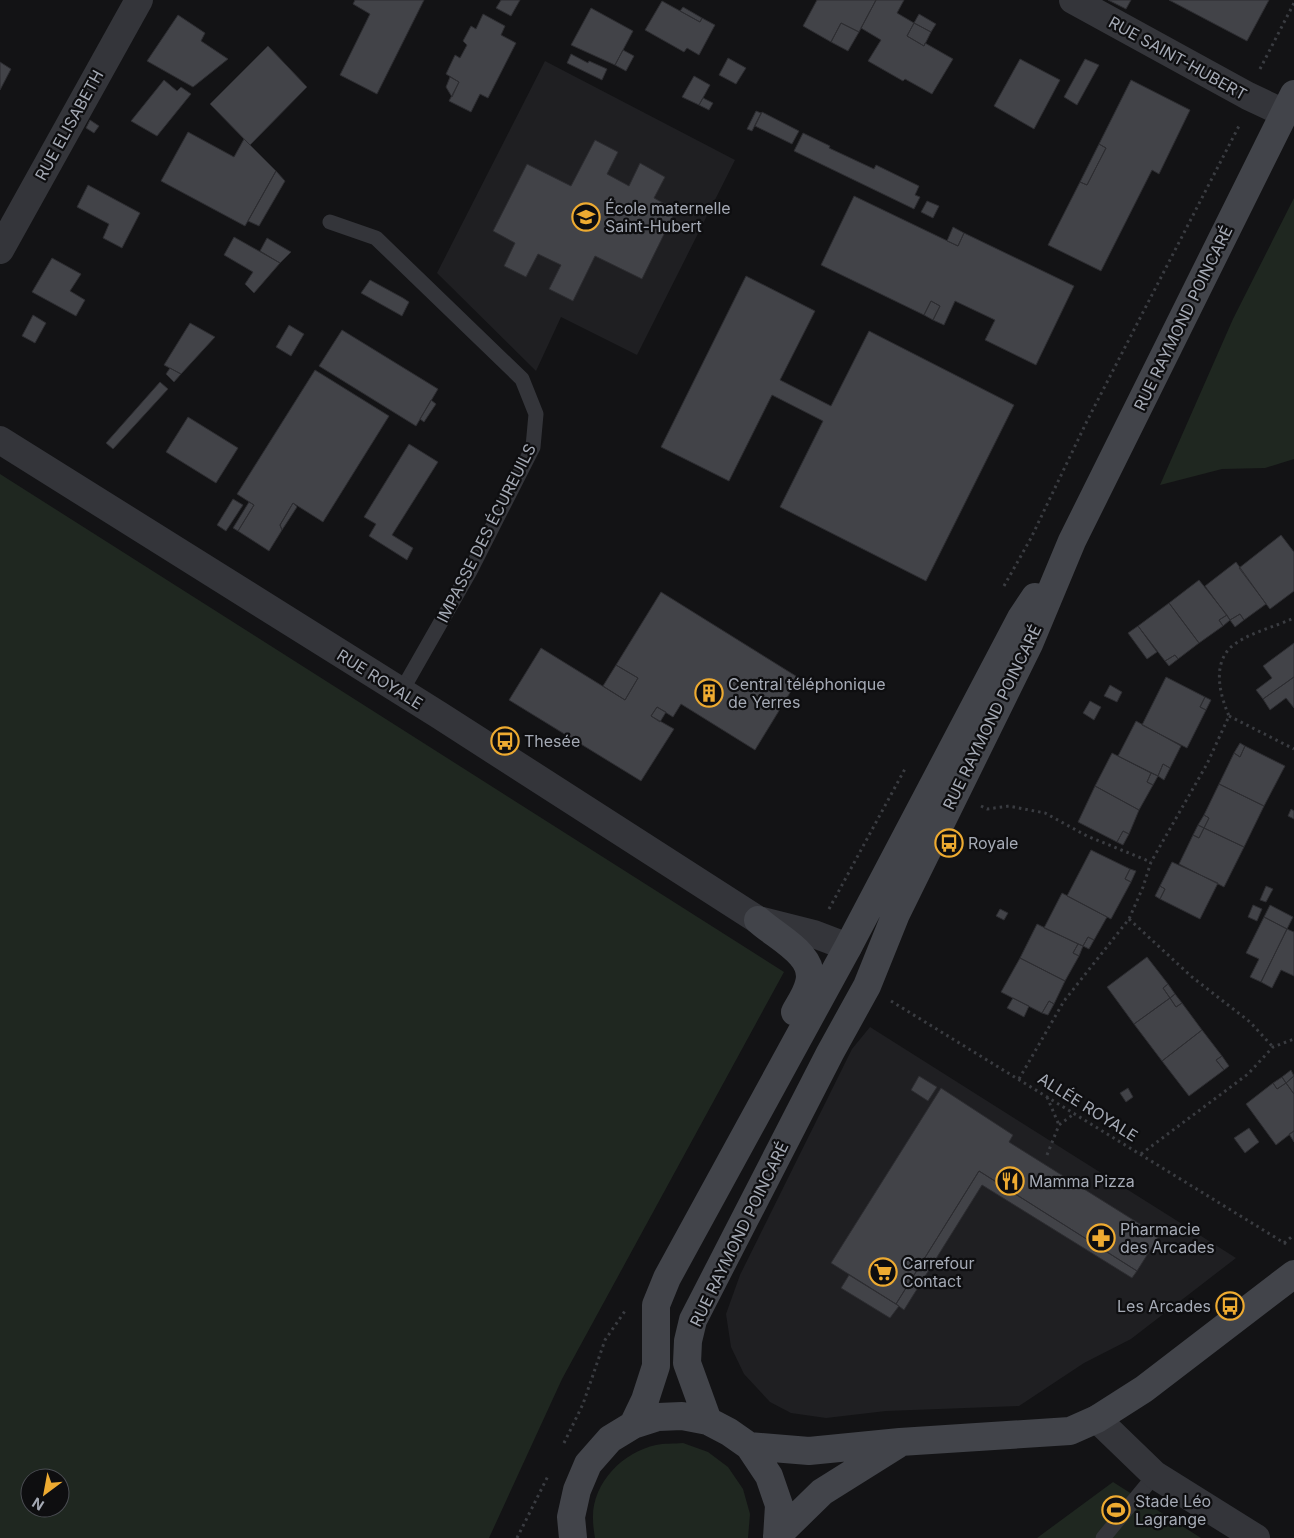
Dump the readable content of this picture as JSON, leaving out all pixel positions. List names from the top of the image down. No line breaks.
{"streets":{"main road":["RUE RAYMOND POINCARÉ"],"street":["RUE SAINT-HUBERT","RUE ELISABETH","RUE ROYALE"],"lane":["IMPASSE DES ÉCUREUILS"],"path":["ALLÉE ROYALE"]},"crossings":[["RUE SAINT-HUBERT","RUE RAYMOND POINCARÉ"],["RUE RAYMOND POINCARÉ","RUE ROYALE"],["RUE RAYMOND POINCARÉ","ALLÉE ROYALE"],["IMPASSE DES ÉCUREUILS","RUE ROYALE"]],"places":{"school or university":["École maternelle Saint-Hubert"],"building":["Central téléphonique de Yerres"],"bus stop":["Thesée","Royale","Les Arcades"],"restaurant":["Mamma Pizza"],"pharmacy":["Pharmacie des Arcades"],"supermarket":["Carrefour Contact"],"sports":["Stade Léo Lagrange"]},"north":"bottom left"}
